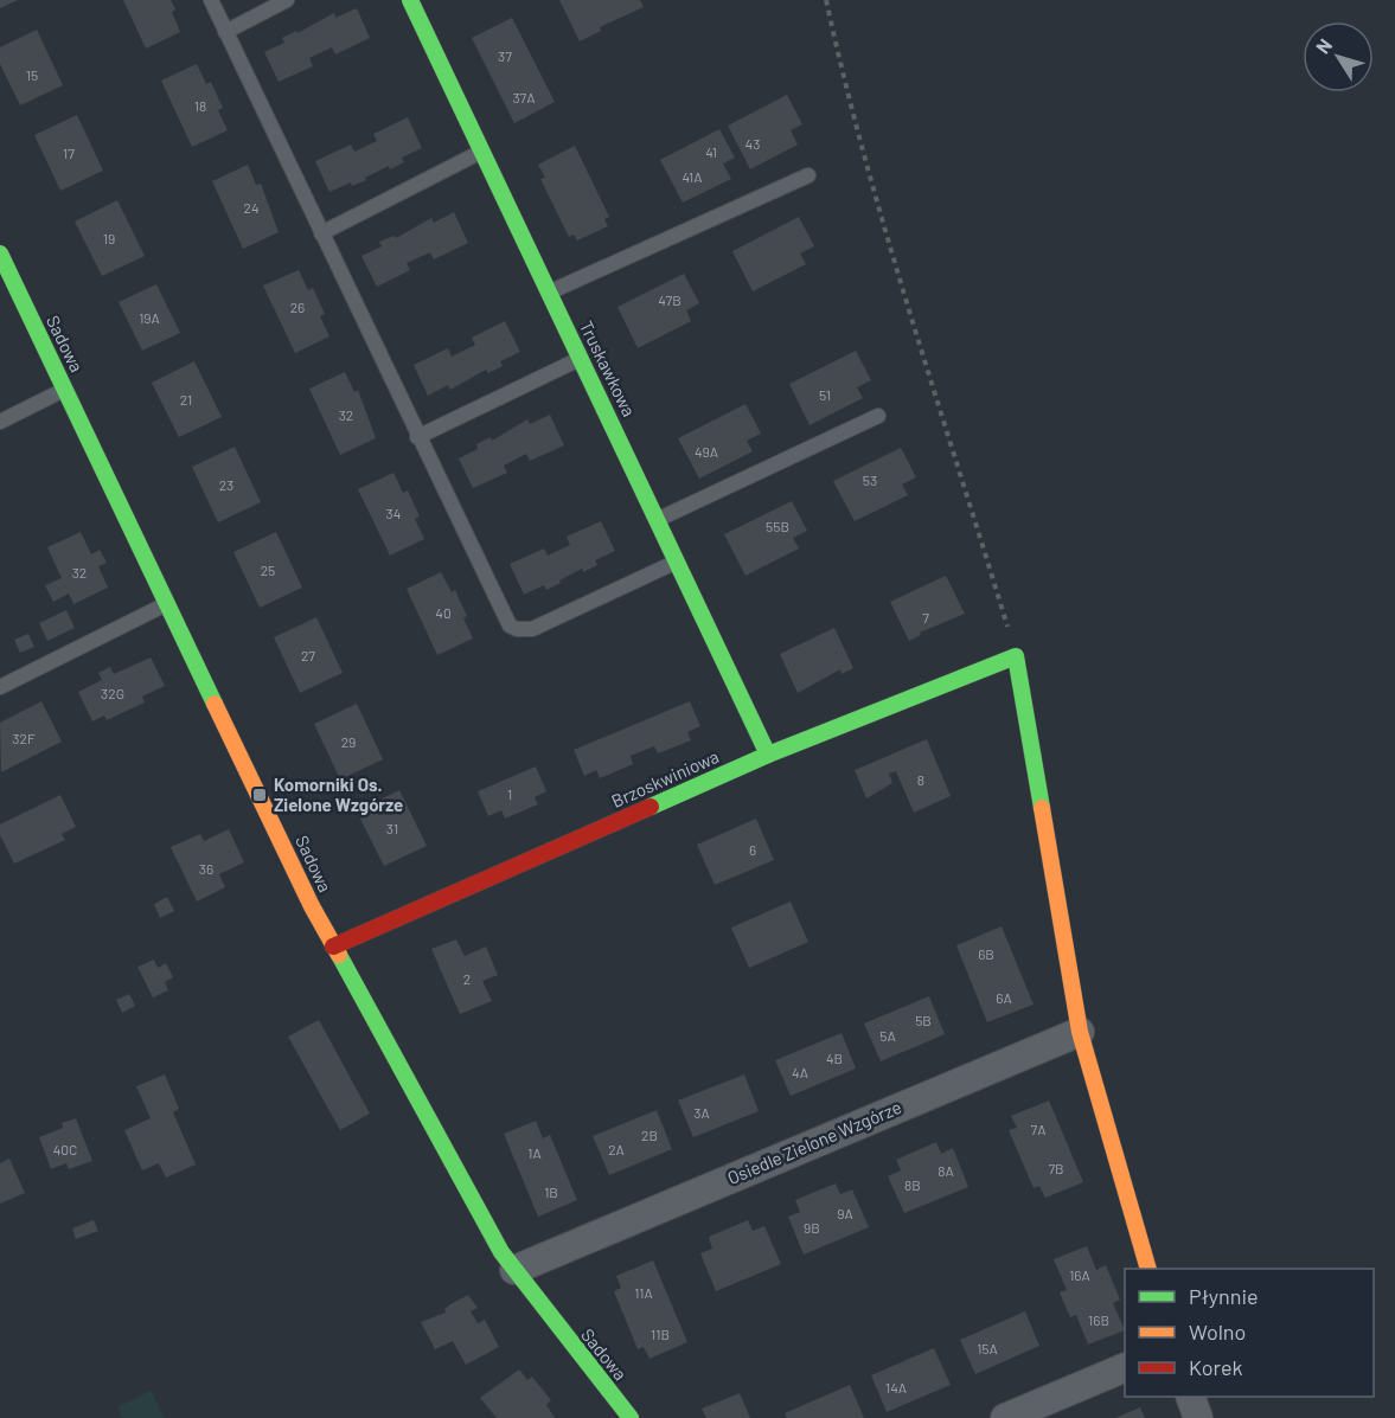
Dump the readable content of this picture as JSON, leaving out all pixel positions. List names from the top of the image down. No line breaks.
{"streets":{"street":["Sadowa","Truskawkowa","Brzoskwiniowa","Osiedle Zielone Wzgórze"]},"crossings":[["Sadowa","Brzoskwiniowa"],["Sadowa","Osiedle Zielone Wzgórze"],["Truskawkowa","Brzoskwiniowa"]],"places":{"transit":["Komorniki Os. Zielone Wzgórze"]},"house_numbers":["37","15","37A","18","43","41","17","41A","24","19","47B","26","19A","51","21","32","49A","53","23","34","55B","25","32","40","7","27","32G","32F","29","8","1","31","6","36","6B","2","6A","5B","5A","4B","4A","3A","7A","2B","40C","2A","1A","7B","8A","8B","1B","9A","9B","16A","11A","16B","11B","15A","14A"],"legend":["Płynnie","Wolno","Korek"],"north":"top left"}
